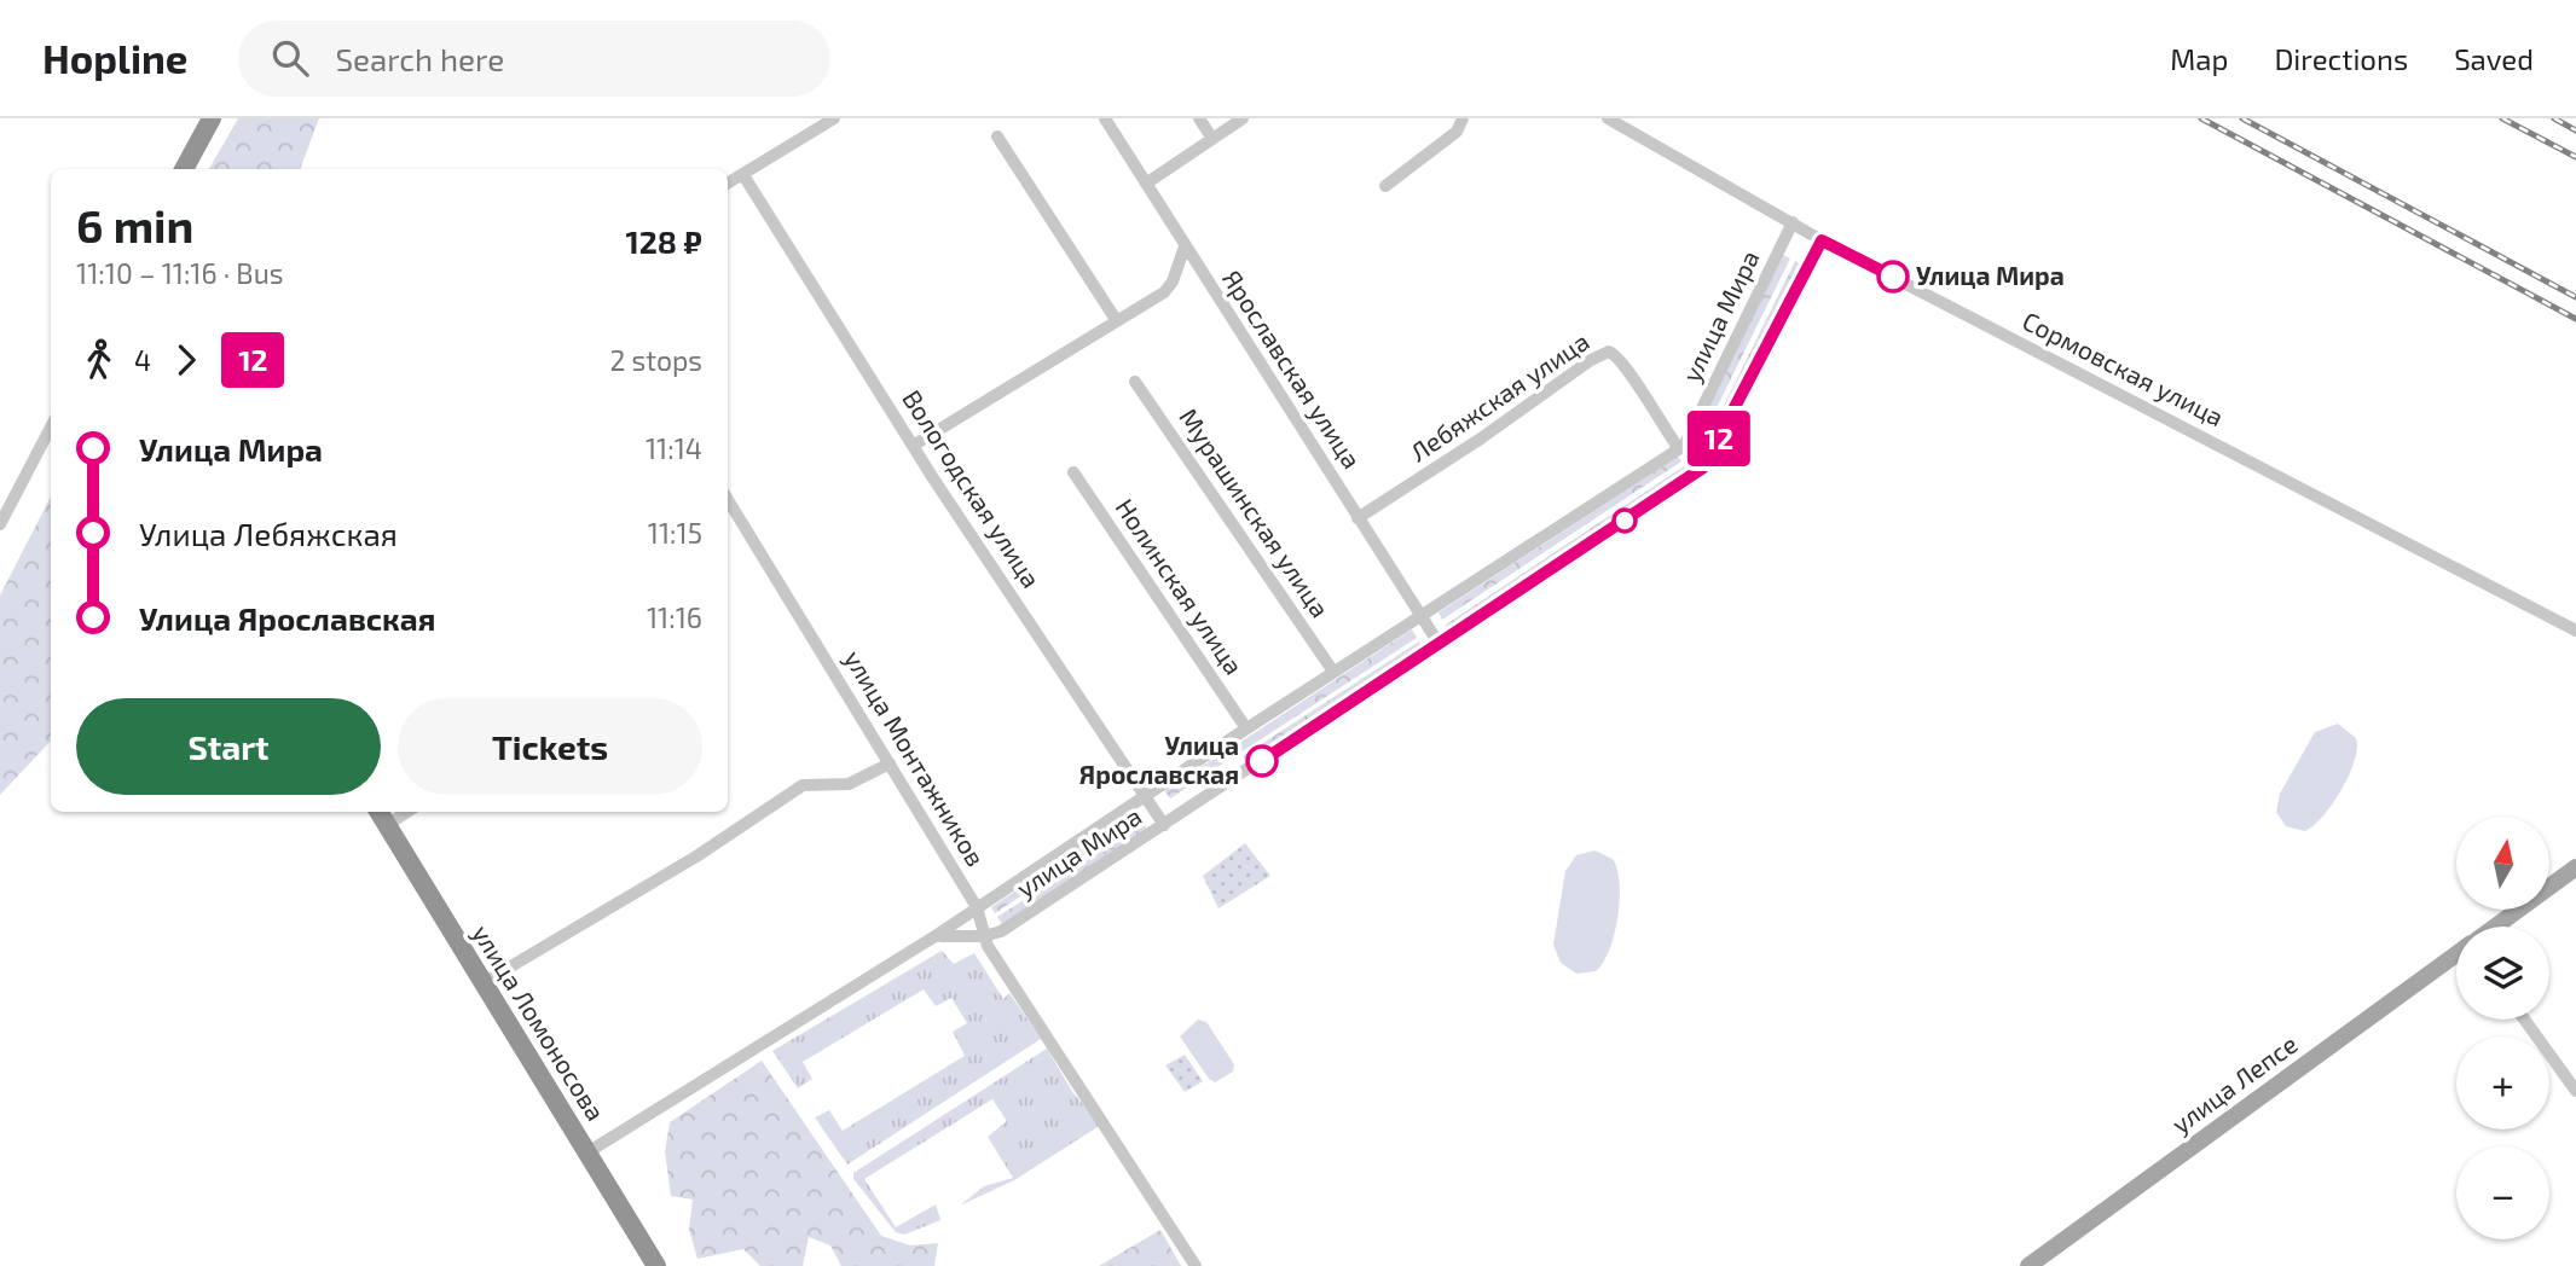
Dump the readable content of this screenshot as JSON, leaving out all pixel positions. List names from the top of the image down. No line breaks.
{"streets":{"highway":["улица Ломоносова"],"main road":["улица Лепсе"],"street":["улица Мира","Ярославская улица","Сормовская улица","Лебяжская улица","Вологодская улица","Мурашинская улица","Нолинская улица","улица Монтажников"]},"crossings":[["улица Мира","Ярославская улица"],["улица Мира","Сормовская улица"],["улица Мира","Лебяжская улица"],["улица Мира","Вологодская улица"],["улица Мира","Мурашинская улица"],["улица Мира","Нолинская улица"],["улица Мира","улица Монтажников"],["улица Мира","улица Ломоносова"],["Ярославская улица","Лебяжская улица"]],"places":["Улица Мира","Улица Ярославская"],"lines":["bus line 12"],"north":"top","page":{"header":"Hopline","search":"Search here","nav":["Map","Directions","Saved"],"on_map":"12","heading":["6 min","11:10 – 11:16 · Bus","128 ₽"],"legs":["4","12","2 stops"],"list":[{"name":"Улица Мира","value":"11:14"},{"name":"Улица Лебяжская","value":"11:15"},{"name":"Улица Ярославская","value":"11:16"}],"buttons":["Start","Tickets"],"map_buttons":["+","−"]}}
